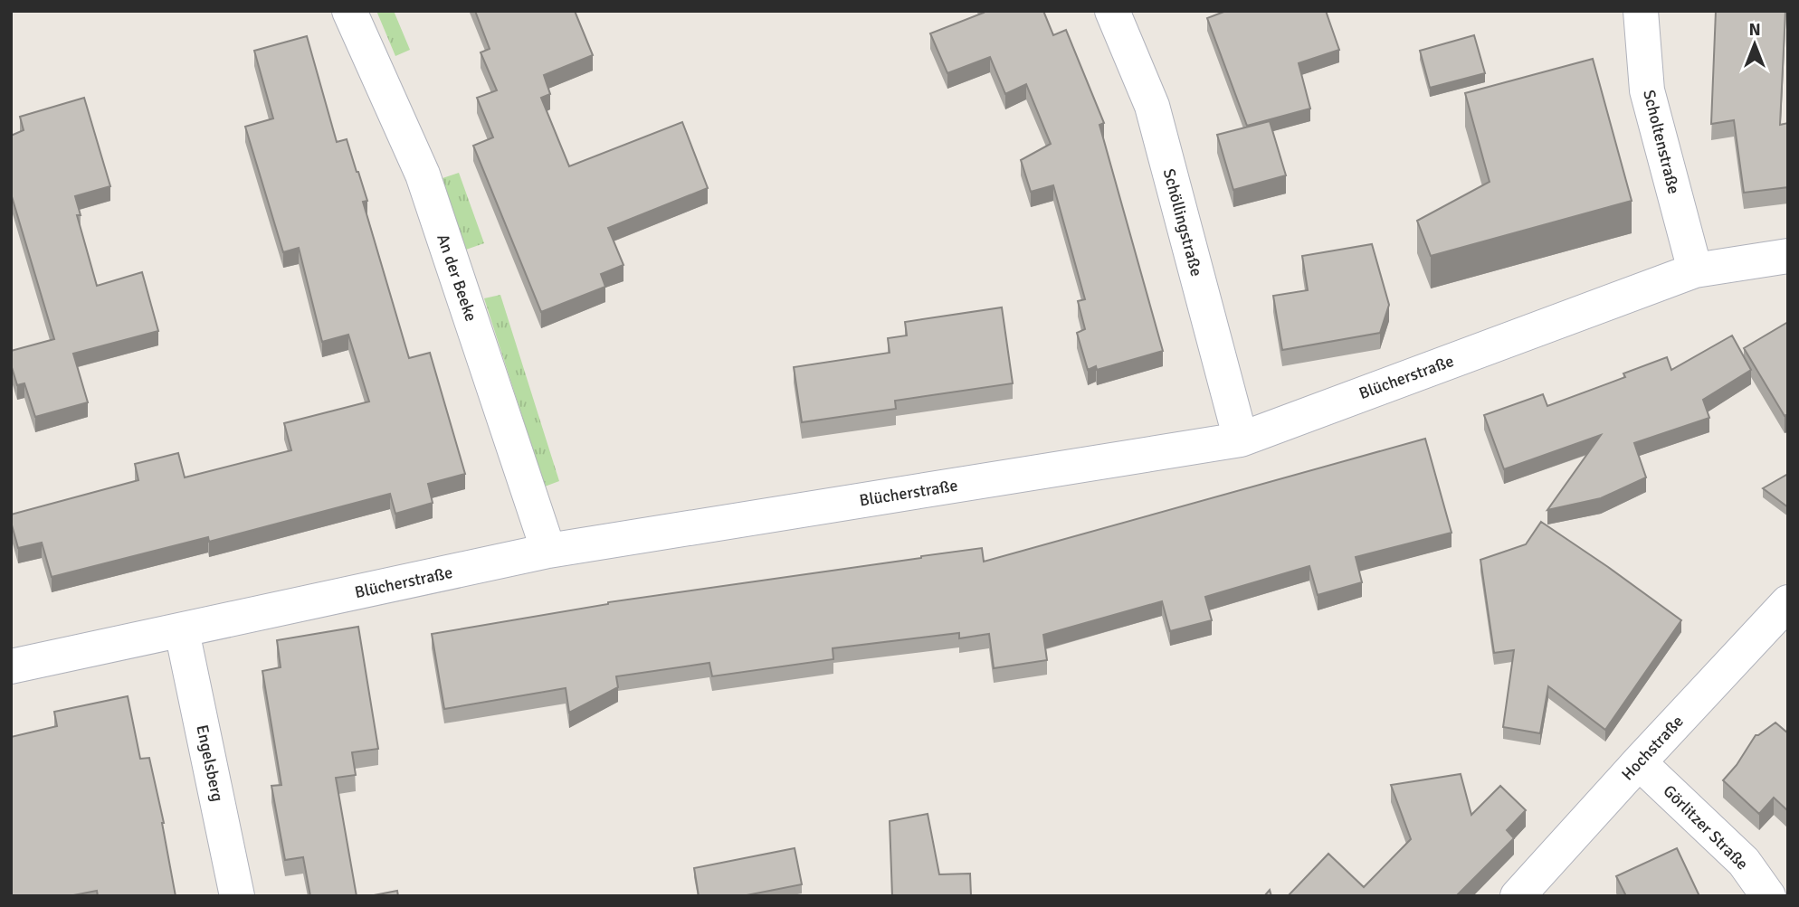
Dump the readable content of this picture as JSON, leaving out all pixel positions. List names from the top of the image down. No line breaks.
{"streets":{"street":["Scholtenstraße","Schöllingstraße","An der Beeke","Blücherstraße","Hochstraße","Engelsberg","Görlitzer Straße"]},"crossings":[["Scholtenstraße","Blücherstraße"],["Schöllingstraße","Blücherstraße"],["An der Beeke","Blücherstraße"],["Blücherstraße","Engelsberg"],["Hochstraße","Görlitzer Straße"]],"north":"top"}
